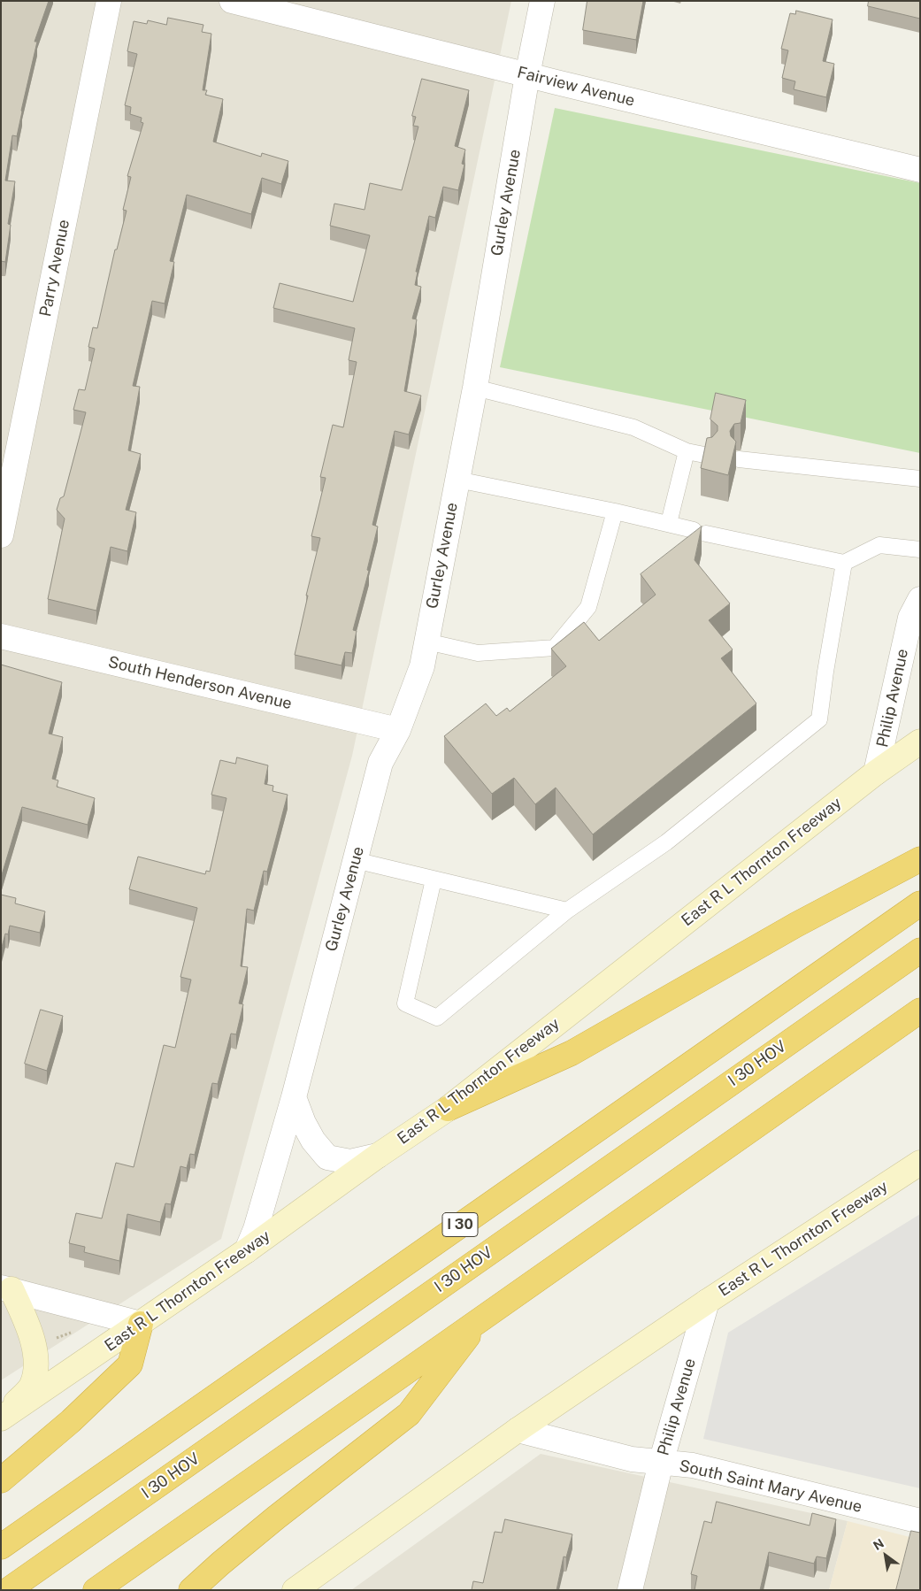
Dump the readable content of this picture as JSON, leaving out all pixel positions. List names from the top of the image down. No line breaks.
{"streets":{"highway":["I 30 HOV","I 30"],"main road":["East R L Thornton Freeway"],"street":["Fairview Avenue","Gurley Avenue","Parry Avenue","South Henderson Avenue","Philip Avenue","South Saint Mary Avenue"]},"crossings":[["Fairview Avenue","Gurley Avenue"],["Gurley Avenue","South Henderson Avenue"],["Gurley Avenue","East R L Thornton Freeway"],["Philip Avenue","East R L Thornton Freeway"],["Philip Avenue","South Saint Mary Avenue"],["East R L Thornton Freeway","South Saint Mary Avenue"]],"north":"top left"}
